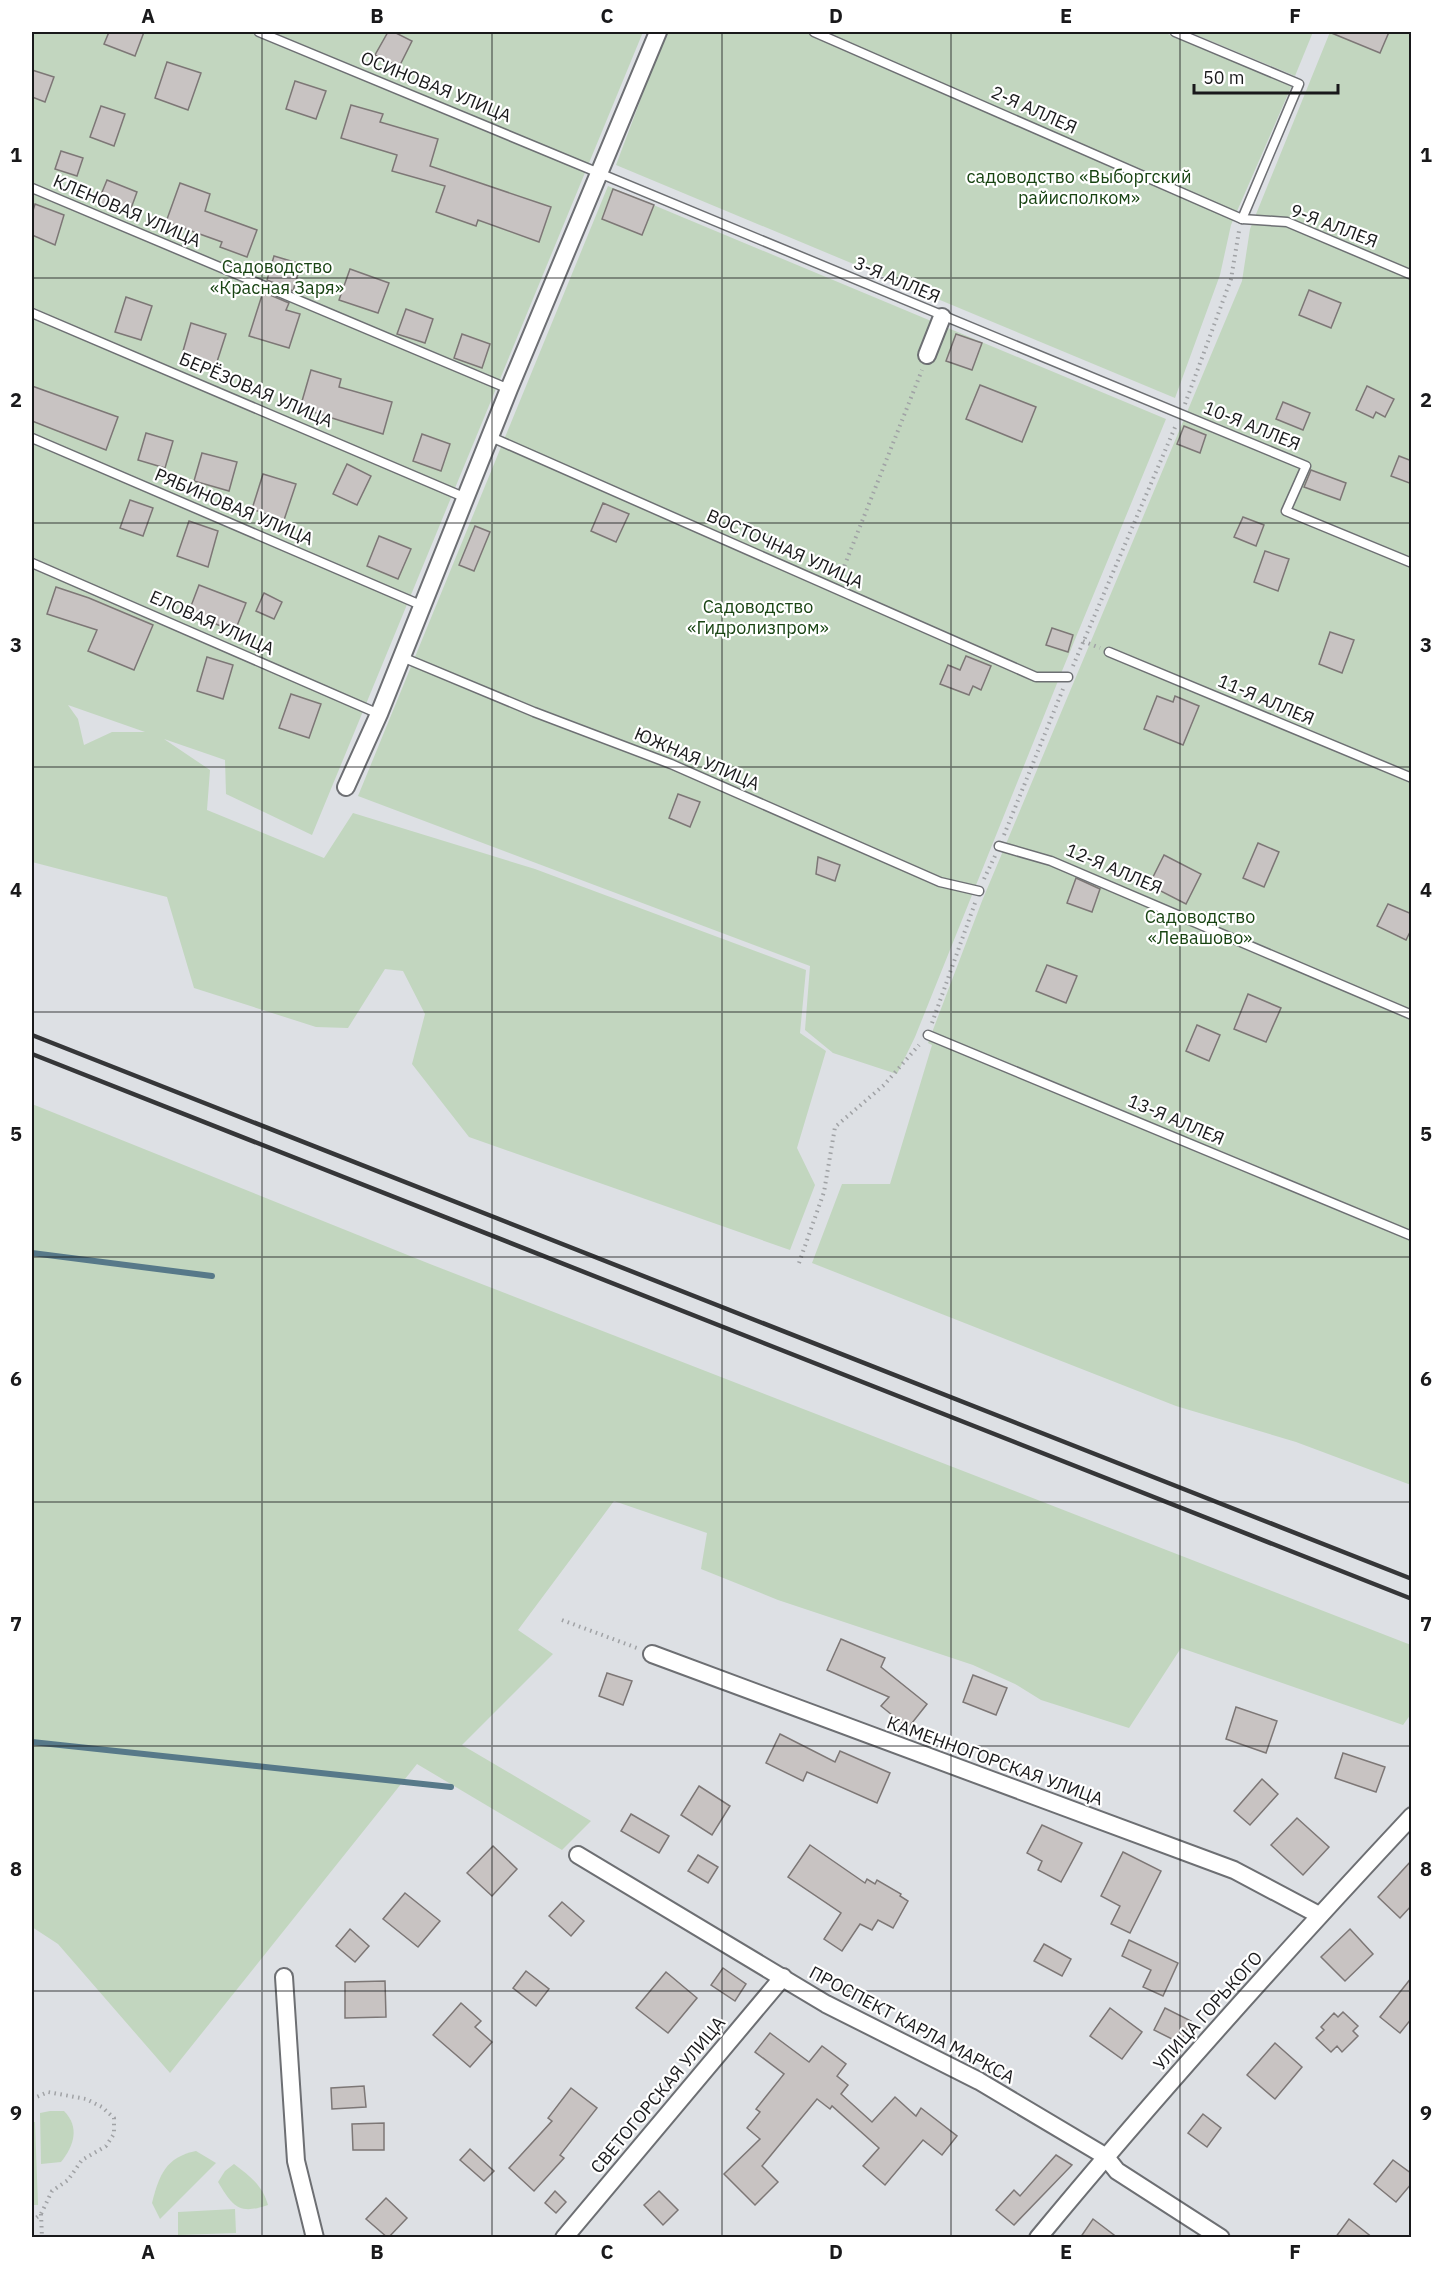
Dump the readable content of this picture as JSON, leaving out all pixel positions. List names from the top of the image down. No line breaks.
{"streets":{"street":["КАМЕННОГОРСКАЯ УЛИЦА","УЛИЦА ГОРЬКОГО","ПРОСПЕКТ КАРЛА МАРКСА","СВЕТОГОРСКАЯ УЛИЦА"],"lane":["ОСИНОВАЯ УЛИЦА","2-Я АЛЛЕЯ","КЛЕНОВАЯ УЛИЦА","9-Я АЛЛЕЯ","3-Я АЛЛЕЯ","БЕРЁЗОВАЯ УЛИЦА","10-Я АЛЛЕЯ","РЯБИНОВАЯ УЛИЦА","ВОСТОЧНАЯ УЛИЦА","ЕЛОВАЯ УЛИЦА","11-Я АЛЛЕЯ","ЮЖНАЯ УЛИЦА","12-Я АЛЛЕЯ","13-Я АЛЛЕЯ"]},"crossings":[["ОСИНОВАЯ УЛИЦА","3-Я АЛЛЕЯ"],["2-Я АЛЛЕЯ","9-Я АЛЛЕЯ"],["3-Я АЛЛЕЯ","10-Я АЛЛЕЯ"],["КАМЕННОГОРСКАЯ УЛИЦА","УЛИЦА ГОРЬКОГО"],["УЛИЦА ГОРЬКОГО","ПРОСПЕКТ КАРЛА МАРКСА"],["ПРОСПЕКТ КАРЛА МАРКСА","СВЕТОГОРСКАЯ УЛИЦА"]],"parks":["садоводство «Выборгский райисполком»","Садоводство «Красная Заря»","Садоводство «Гидролизпром»","Садоводство «Левашово»"],"scale_bar":"50 m","grid":{"columns":["A","B","C","D","E","F"],"rows":["1","2","3","4","5","6","7","8","9"]}}
